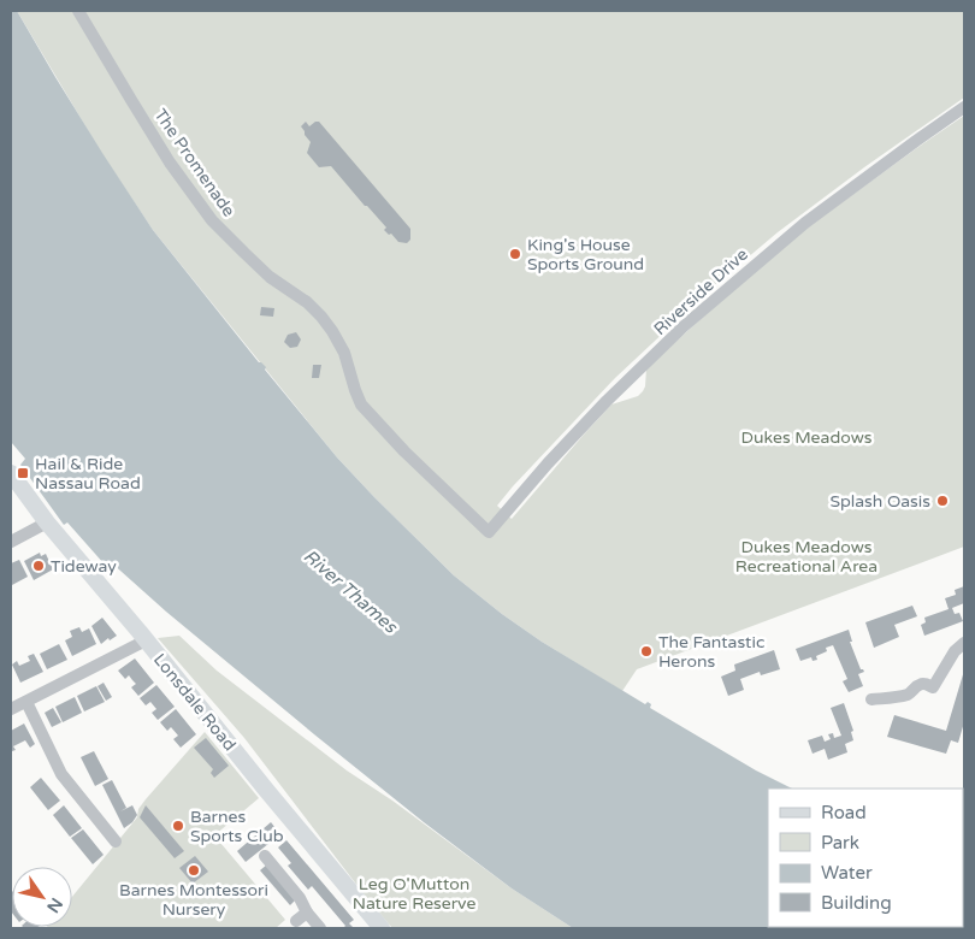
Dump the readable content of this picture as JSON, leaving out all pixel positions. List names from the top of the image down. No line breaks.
{"streets":{"main road":["Lonsdale Road"],"street":["The Promenade","Riverside Drive"]},"crossings":[["The Promenade","Riverside Drive"]],"water":["River Thames"],"parks":["Dukes Meadows","Dukes Meadows Recreational Area","Leg O'Mutton Nature Reserve"],"places":{"other":["King's House Sports Ground","Splash Oasis","Tideway","The Fantastic Herons","Barnes Sports Club","Barnes Montessori Nursery"],"transit":["Hail & Ride Nassau Road"]},"legend":["Road","Park","Water","Building"],"north":"bottom right"}
